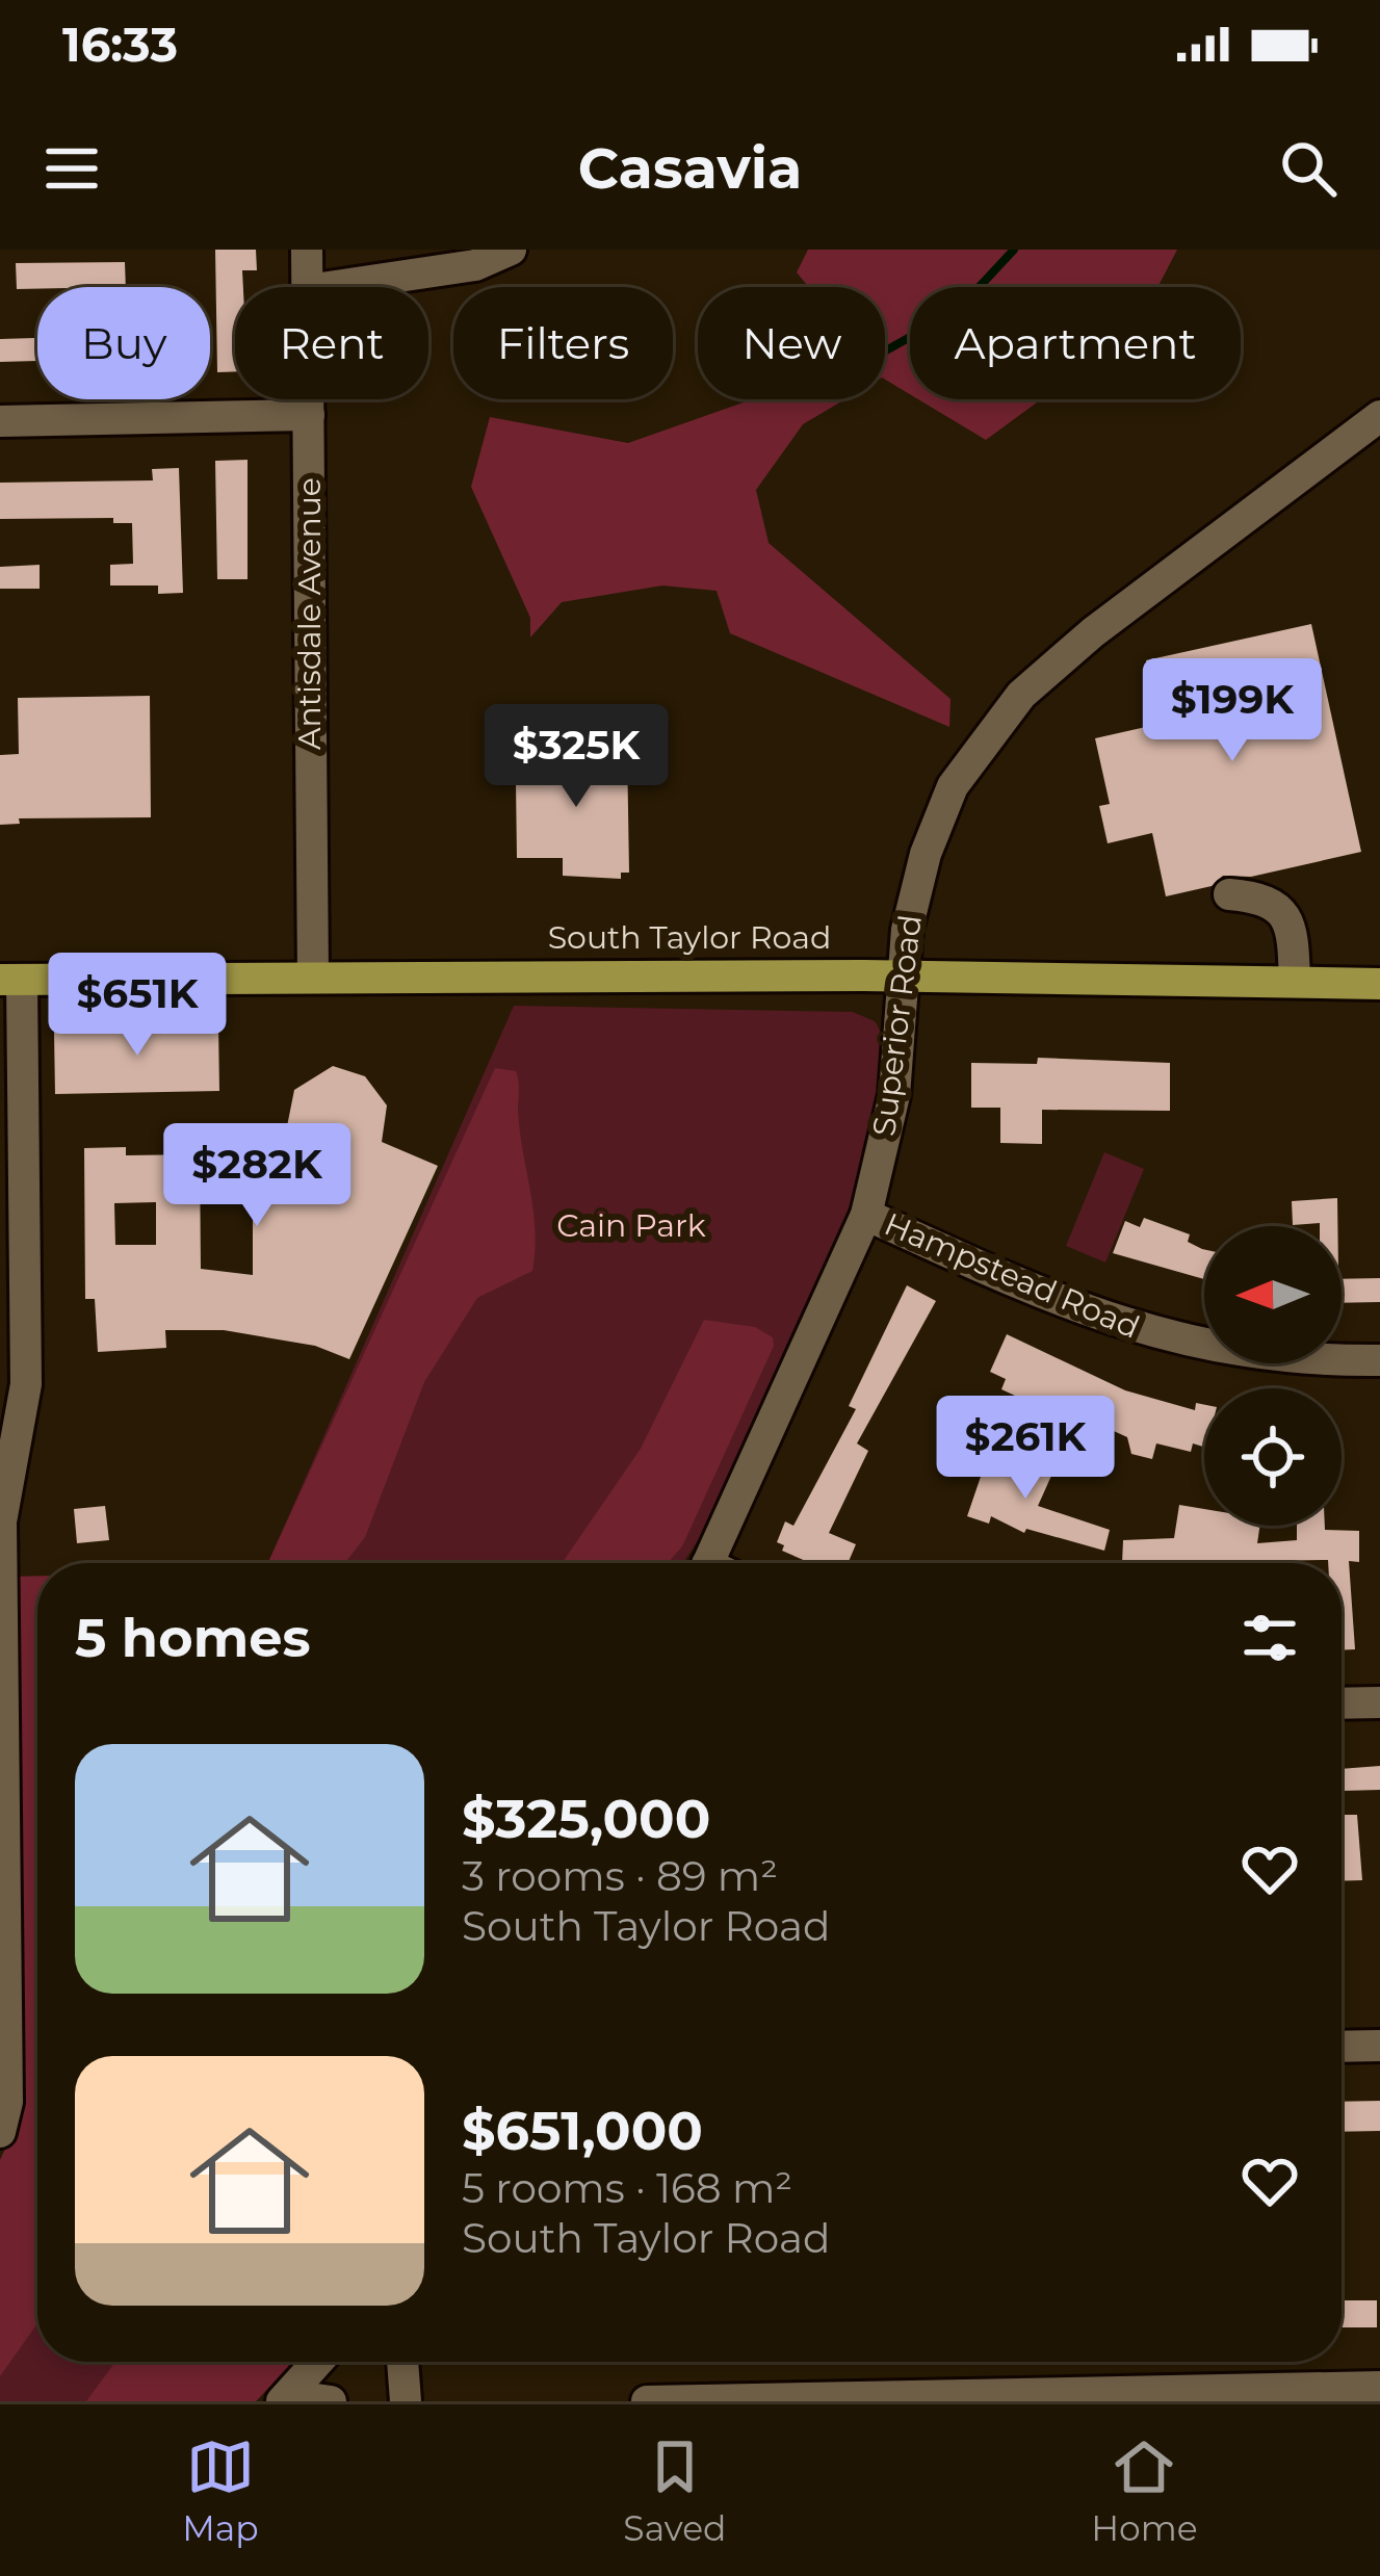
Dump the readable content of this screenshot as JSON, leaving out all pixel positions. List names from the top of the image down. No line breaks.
{"streets":{"main road":["South Taylor Road"],"street":["Antisdale Avenue","Superior Road","Hampstead Road"]},"crossings":[["Antisdale Avenue","South Taylor Road"],["South Taylor Road","Superior Road"],["Superior Road","Hampstead Road"]],"parks":["Cain Park"],"north":"left","page":{"status":"16:33","header":"Casavia","chip":["Buy","Rent","Filters","New","Apartment"],"price":["$199K","$325K","$651K","$282K","$261K"],"heading":"5 homes","list":[{"name":"$325,000","note":"3 rooms · 89 m² · South Taylor Road"},{"name":"$651,000","note":"5 rooms · 168 m² · South Taylor Road"}],"tabs":["Map","Saved","Home"]}}
